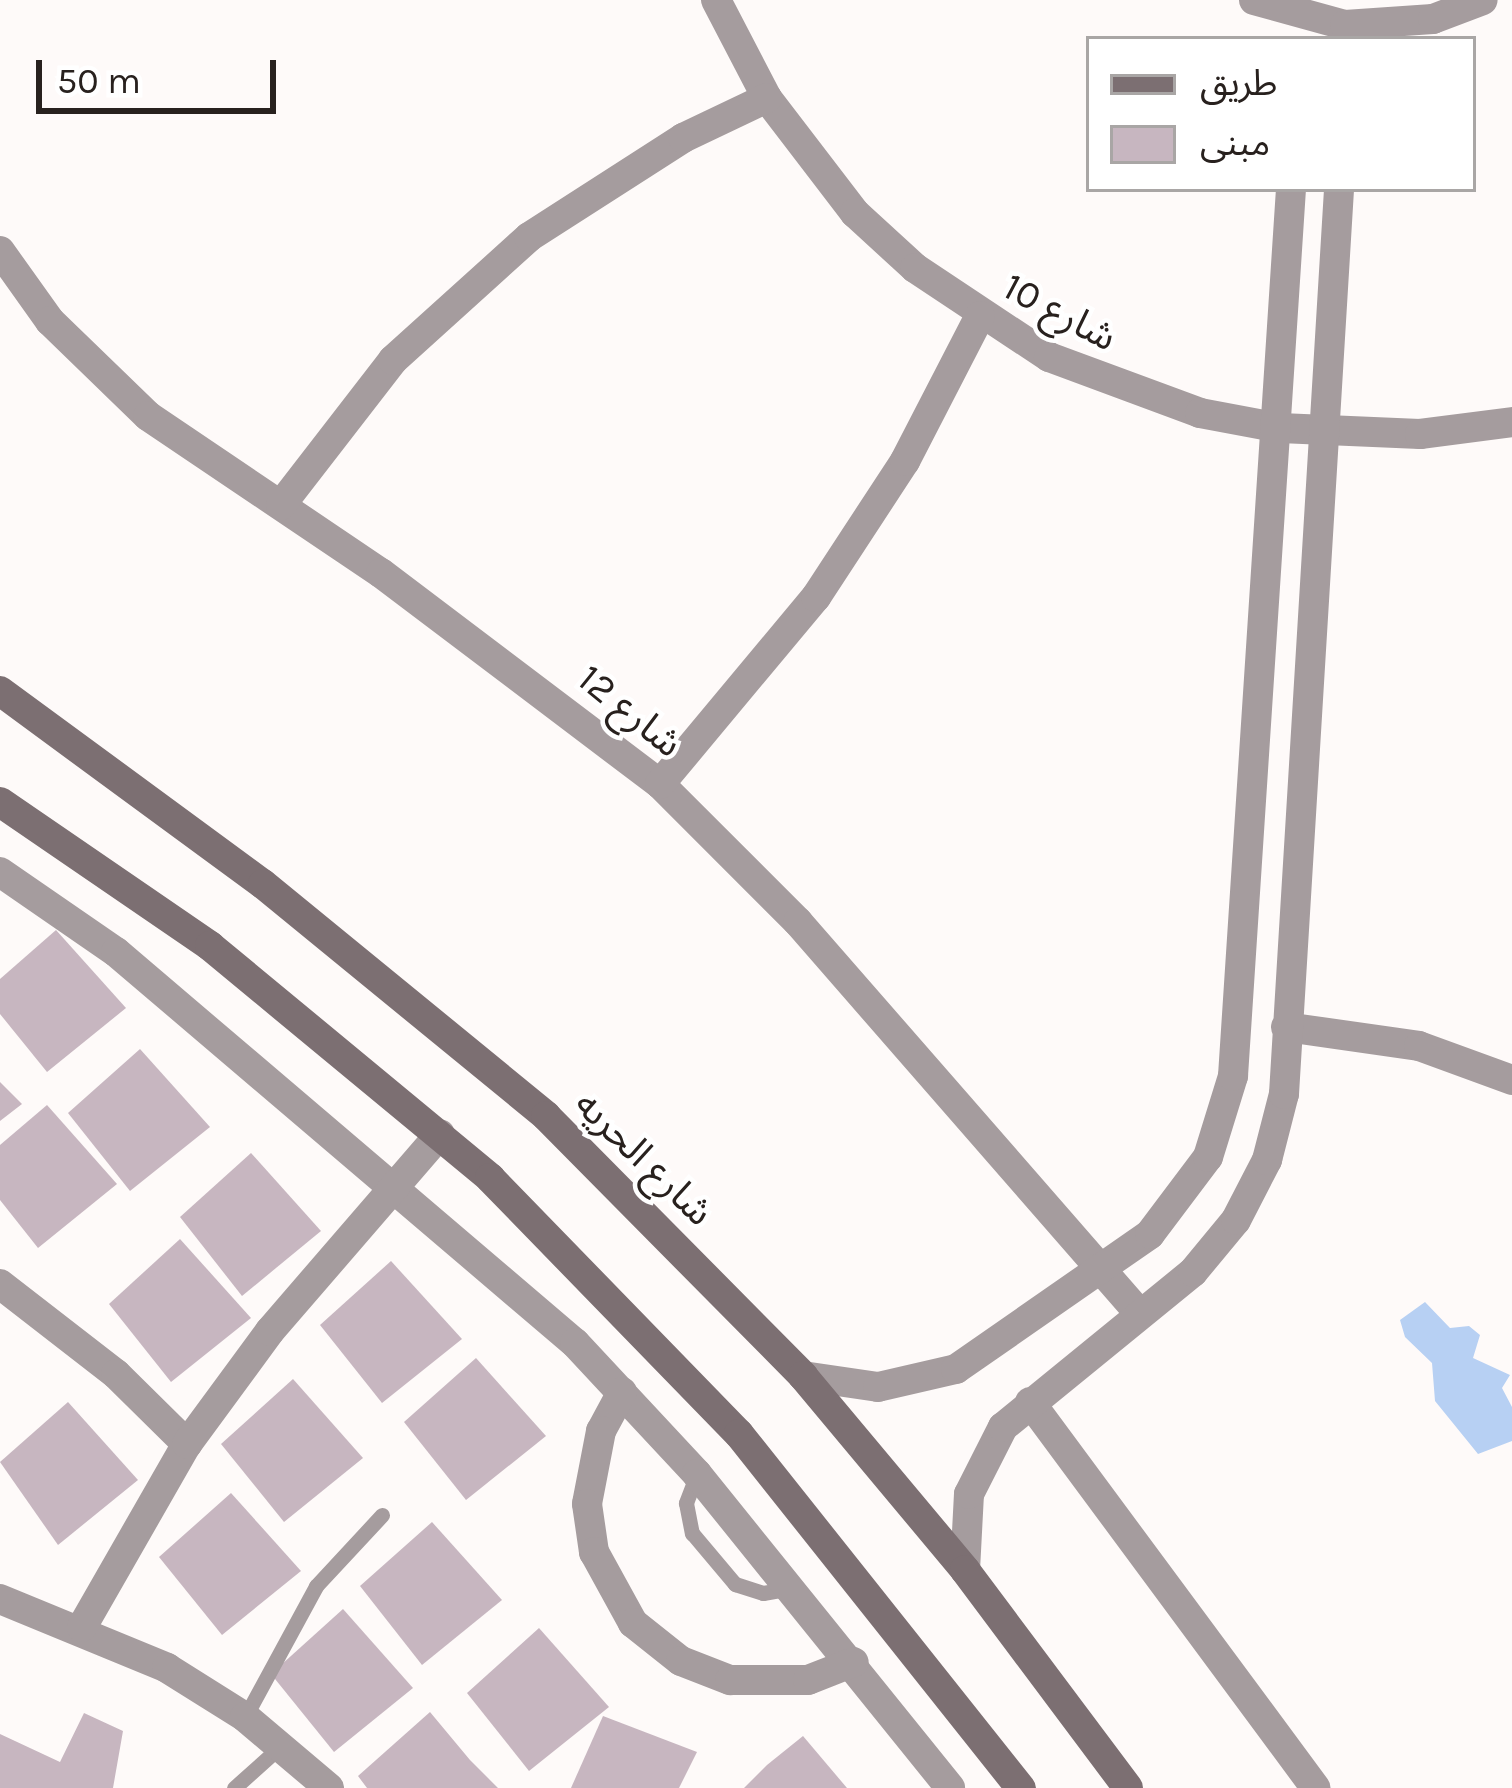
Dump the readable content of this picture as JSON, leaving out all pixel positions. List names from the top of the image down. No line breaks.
{"streets":{"main road":["شارع الحريه"],"street":["شارع 10","شارع 12"]},"legend":["طريق","مبنى"],"scale_bar":"50 m"}
